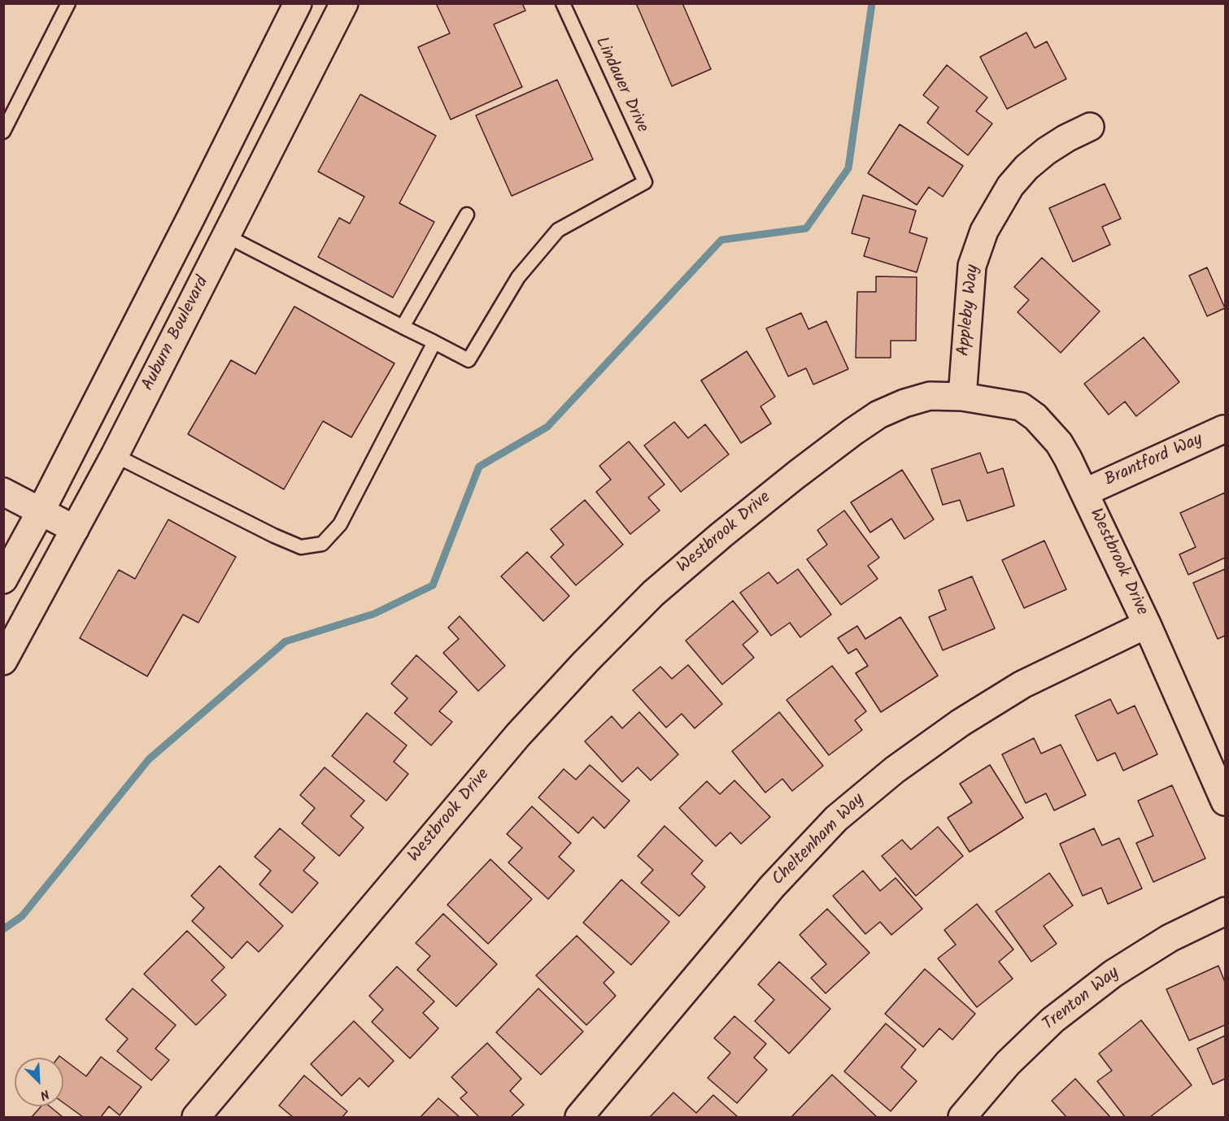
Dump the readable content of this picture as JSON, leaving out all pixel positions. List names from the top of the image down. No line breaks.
{"streets":{"street":["Appleby Way","Auburn Boulevard","Brantford Way","Westbrook Drive","Cheltenham Way","Trenton Way"],"lane":["Lindauer Drive"]},"crossings":[["Appleby Way","Westbrook Drive"],["Brantford Way","Westbrook Drive"],["Westbrook Drive","Cheltenham Way"]],"north":"bottom right"}
